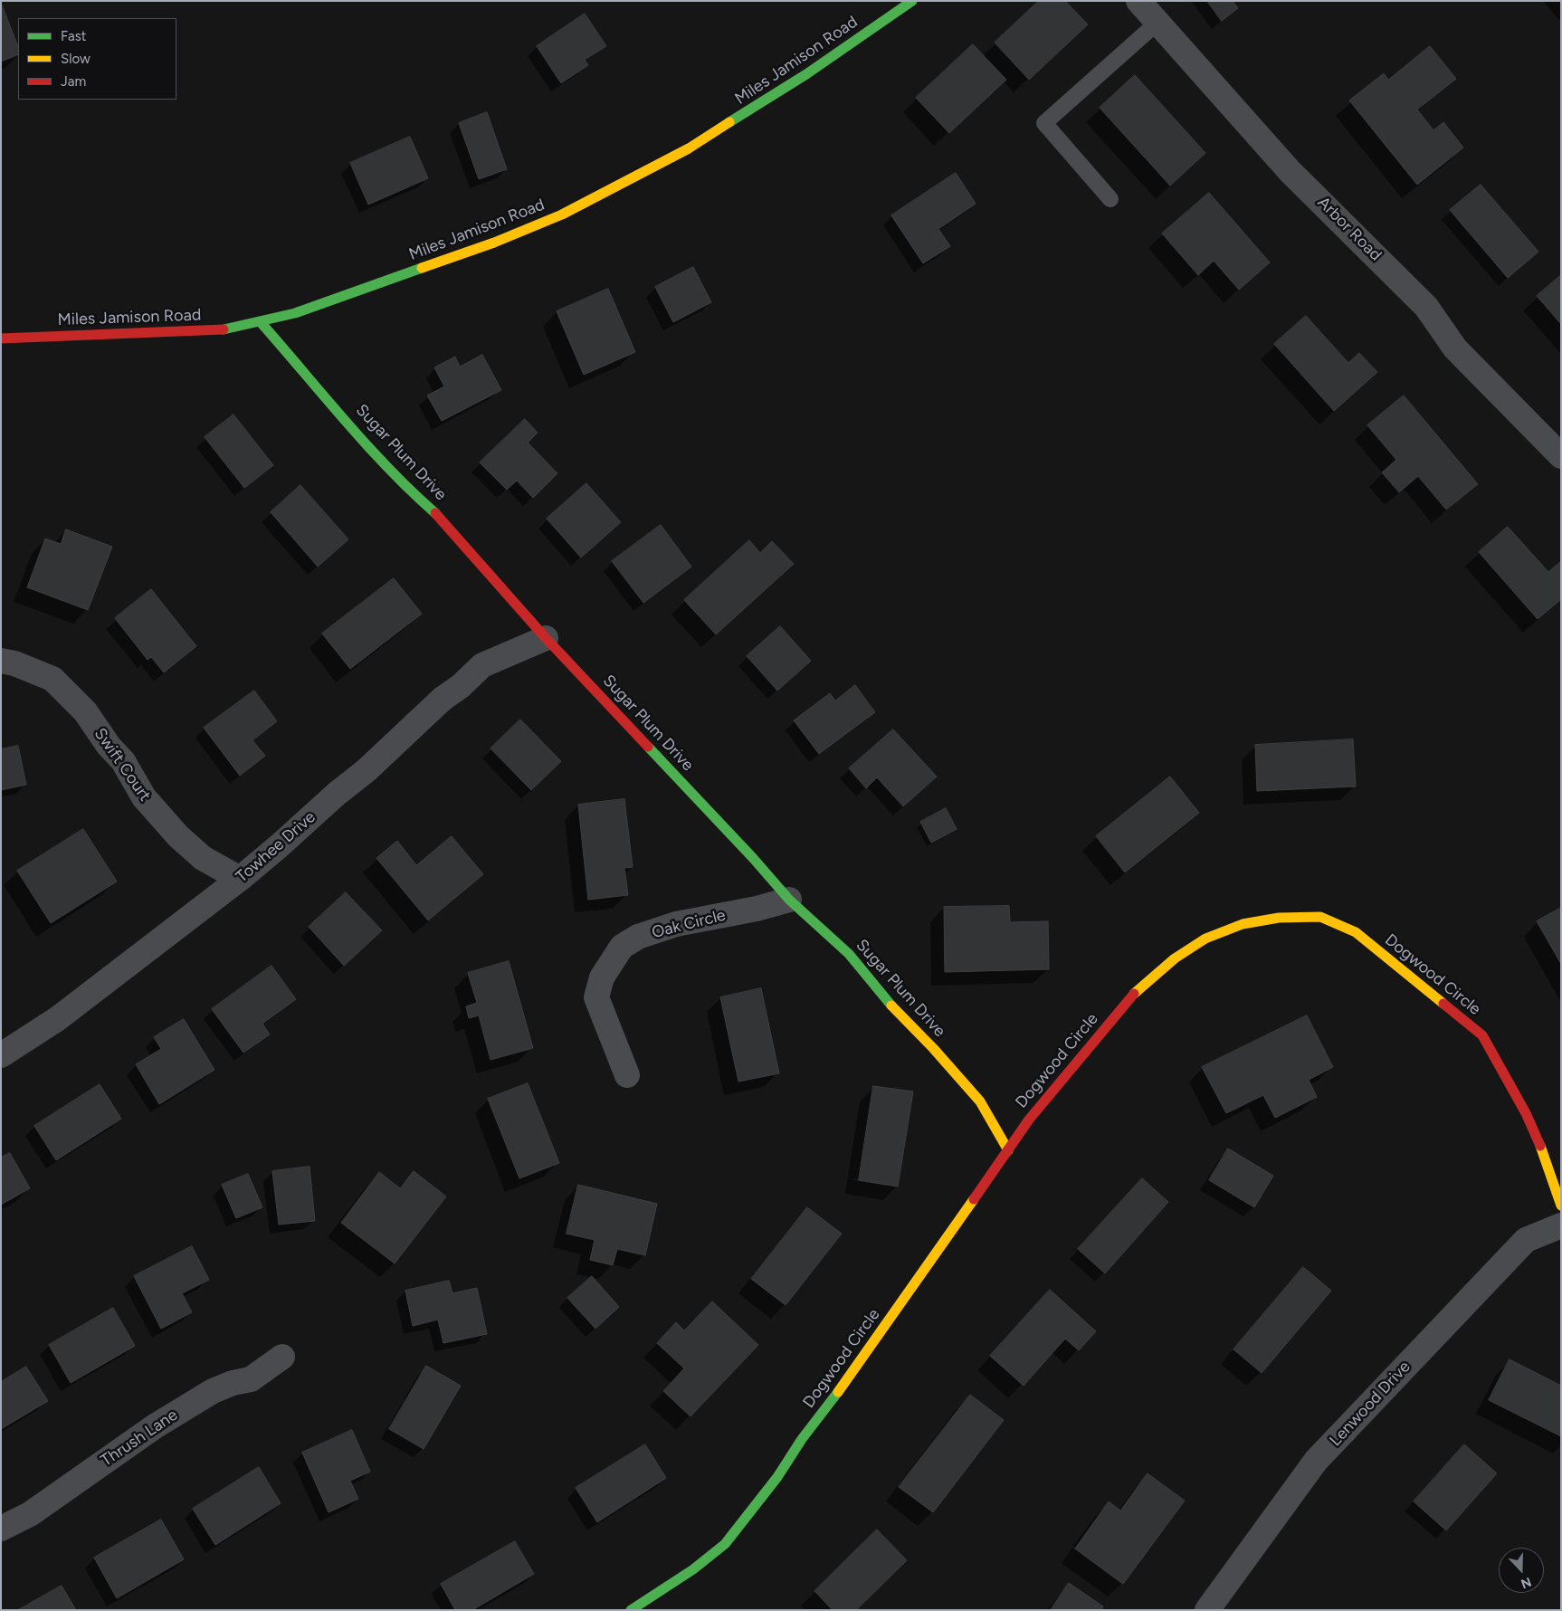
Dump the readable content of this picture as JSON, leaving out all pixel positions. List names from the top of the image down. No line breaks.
{"streets":{"street":["Miles Jamison Road","Arbor Road","Sugar Plum Drive","Swift Court","Towhee Drive","Oak Circle","Dogwood Circle","Lenwood Drive","Thrush Lane"]},"crossings":[["Miles Jamison Road","Sugar Plum Drive"],["Sugar Plum Drive","Towhee Drive"],["Sugar Plum Drive","Oak Circle"],["Sugar Plum Drive","Dogwood Circle"],["Swift Court","Towhee Drive"]],"legend":["Fast","Slow","Jam"],"north":"bottom"}
